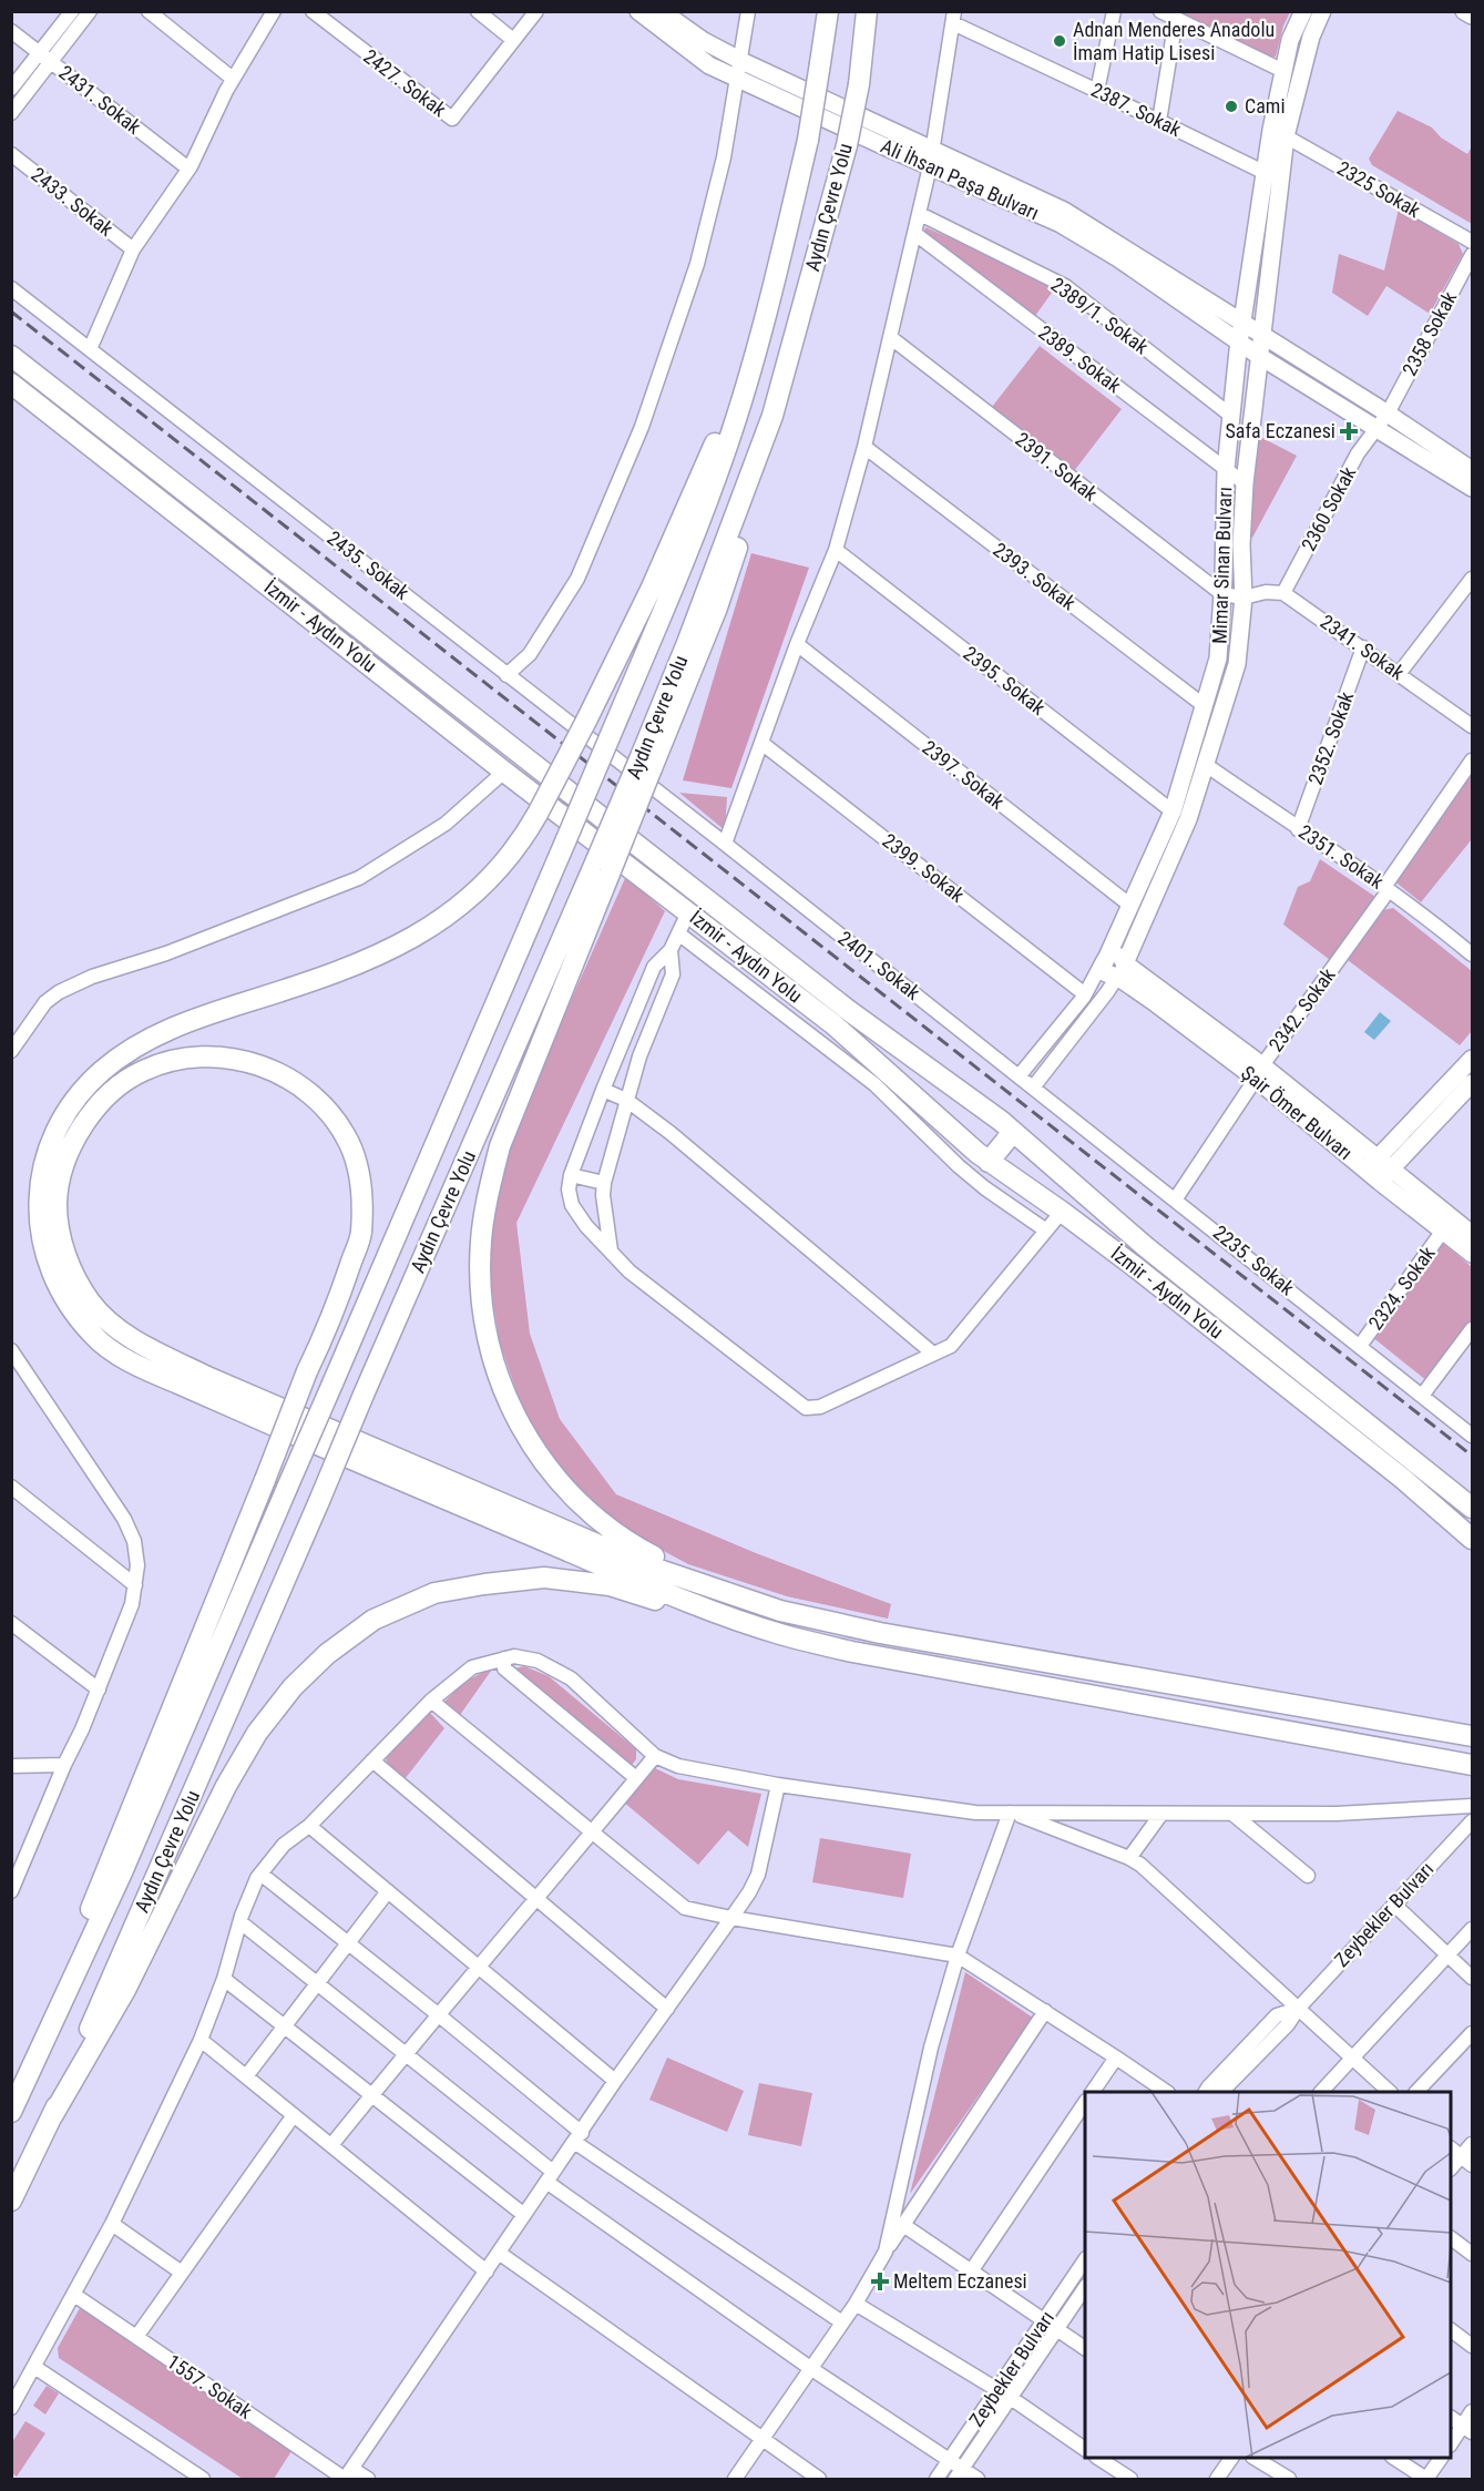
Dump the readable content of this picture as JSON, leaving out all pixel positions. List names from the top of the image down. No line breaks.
{"streets":{"highway":["Aydın Çevre Yolu","İzmir - Aydın Yolu"],"main road":["Ali İhsan Paşa Bulvarı","Mimar Sinan Bulvarı","Şair Ömer Bulvarı"],"street":["2427. Sokak","2431. Sokak","2387. Sokak","2325 Sokak","2433. Sokak","2389/1. Sokak","2358 Sokak","2389. Sokak","2391. Sokak","2360 Sokak","2435. Sokak","2393. Sokak","2341. Sokak","2395. Sokak","2352. Sokak","2397. Sokak","2351. Sokak","2399. Sokak","2401. Sokak","2342. Sokak","2235. Sokak","2324. Sokak","Zeybekler Bulvarı","1557. Sokak"]},"crossings":[["2387. Sokak","Mimar Sinan Bulvarı"],["Ali İhsan Paşa Bulvarı","Mimar Sinan Bulvarı"],["2325 Sokak","Mimar Sinan Bulvarı"],["2389/1. Sokak","Mimar Sinan Bulvarı"],["2358 Sokak","2360 Sokak"],["2389. Sokak","Mimar Sinan Bulvarı"],["2391. Sokak","Mimar Sinan Bulvarı"],["2360 Sokak","2341. Sokak"],["2435. Sokak","2401. Sokak"],["Mimar Sinan Bulvarı","2393. Sokak"],["Mimar Sinan Bulvarı","2395. Sokak"],["Mimar Sinan Bulvarı","2397. Sokak"],["Mimar Sinan Bulvarı","2351. Sokak"],["Mimar Sinan Bulvarı","2399. Sokak"],["Mimar Sinan Bulvarı","2401. Sokak"],["Mimar Sinan Bulvarı","Şair Ömer Bulvarı"],["Mimar Sinan Bulvarı","2235. Sokak"],["2341. Sokak","2352. Sokak"],["2352. Sokak","2351. Sokak"],["2351. Sokak","2342. Sokak"],["2401. Sokak","2235. Sokak"],["2342. Sokak","Şair Ömer Bulvarı"],["2342. Sokak","2235. Sokak"],["Şair Ömer Bulvarı","2324. Sokak"],["2235. Sokak","2324. Sokak"]],"places":{"other":["Adnan Menderes Anadolu İmam Hatip Lisesi","Cami"],"health":["Safa Eczanesi","Meltem Eczanesi"]}}
